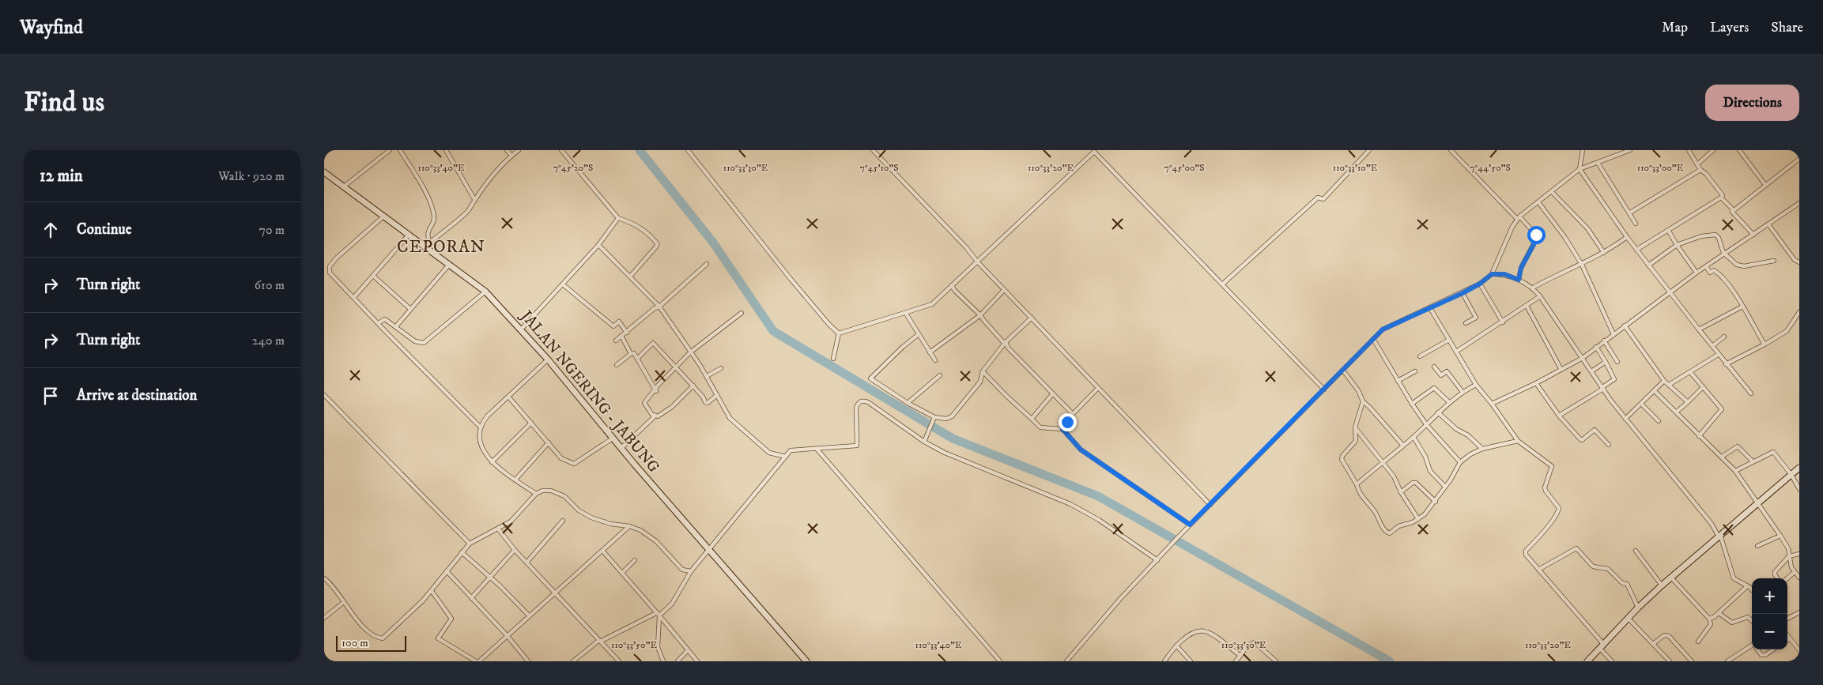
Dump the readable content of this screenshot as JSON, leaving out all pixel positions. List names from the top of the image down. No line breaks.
{"streets":{"main road":["JALAN NGERING - JABUNG"]},"districts":["CEPORAN"],"scale_bar":"100 m","page":{"header":"Wayfind","nav":["Map","Layers","Share"],"buttons":"Directions","title":"Find us","heading":["12 min","Walk · 920 m"],"list":[["Continue","70 m"],["Turn right","610 m"],["Turn right","240 m"],"Arrive at destination"],"map_buttons":["+","−"],"scale":"100 m"},"coordinates":["110°33'40\"E","7°45'20\"S","110°33'30\"E","7°45'10\"S","110°33'20\"E","7°45'00\"S","110°33'10\"E","7°44'50\"S","110°33'00\"E","110°33'50\"E"]}
